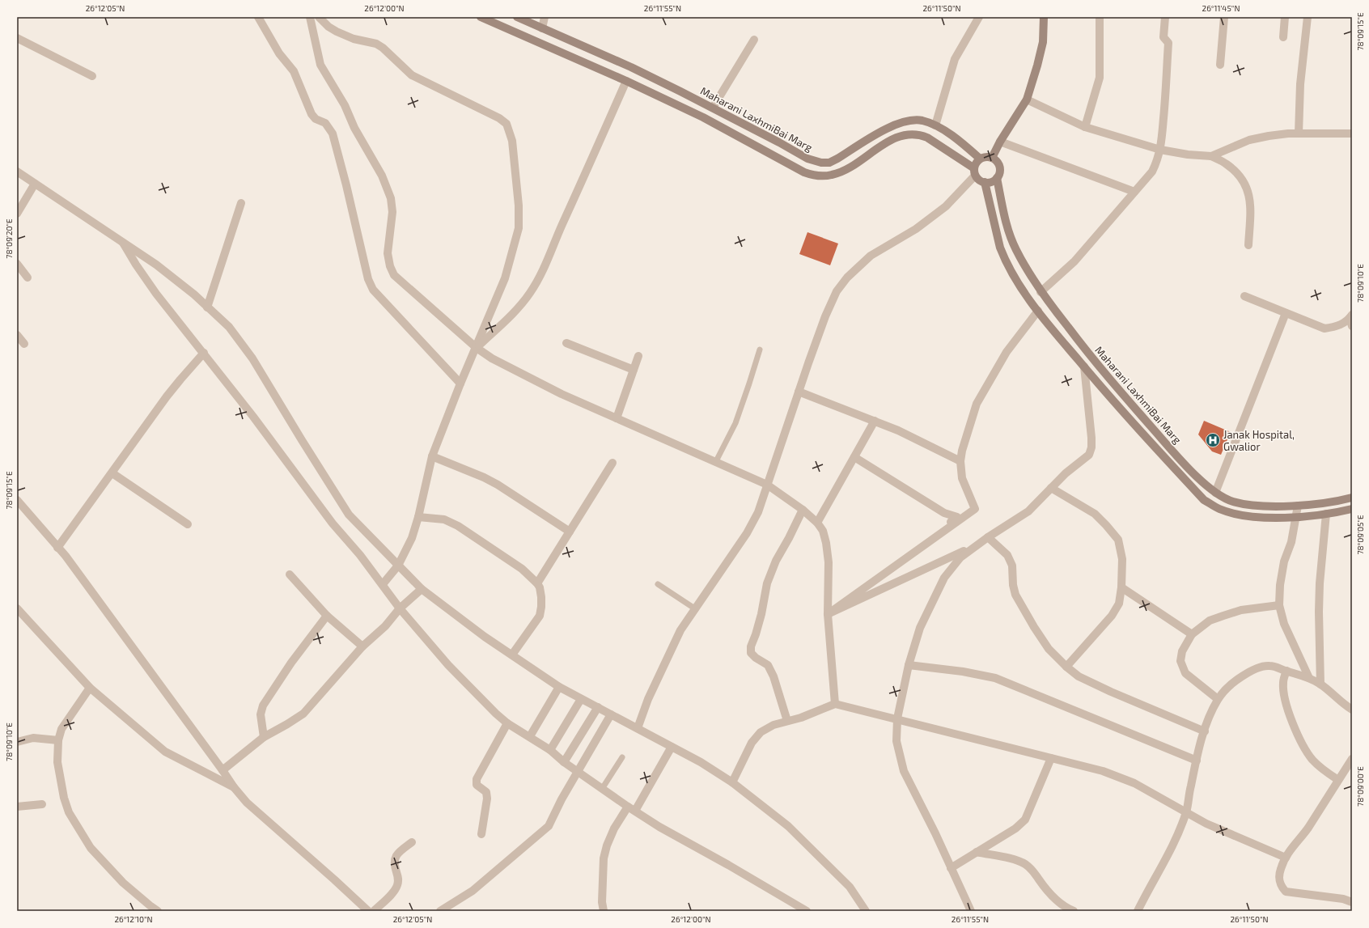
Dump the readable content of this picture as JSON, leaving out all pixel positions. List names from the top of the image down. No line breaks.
{"streets":{"main road":["Maharani LaxhmiBai Marg"]},"places":{"hospital":["Janak Hospital, Gwalior"]},"coordinates":["26°12'05\"N","26°12'00\"N","26°11'55\"N","26°11'50\"N","26°11'45\"N","78°09'15\"E","78°09'20\"E","78°09'10\"E","78°09'05\"E","78°09'00\"E","26°12'10\"N"]}
